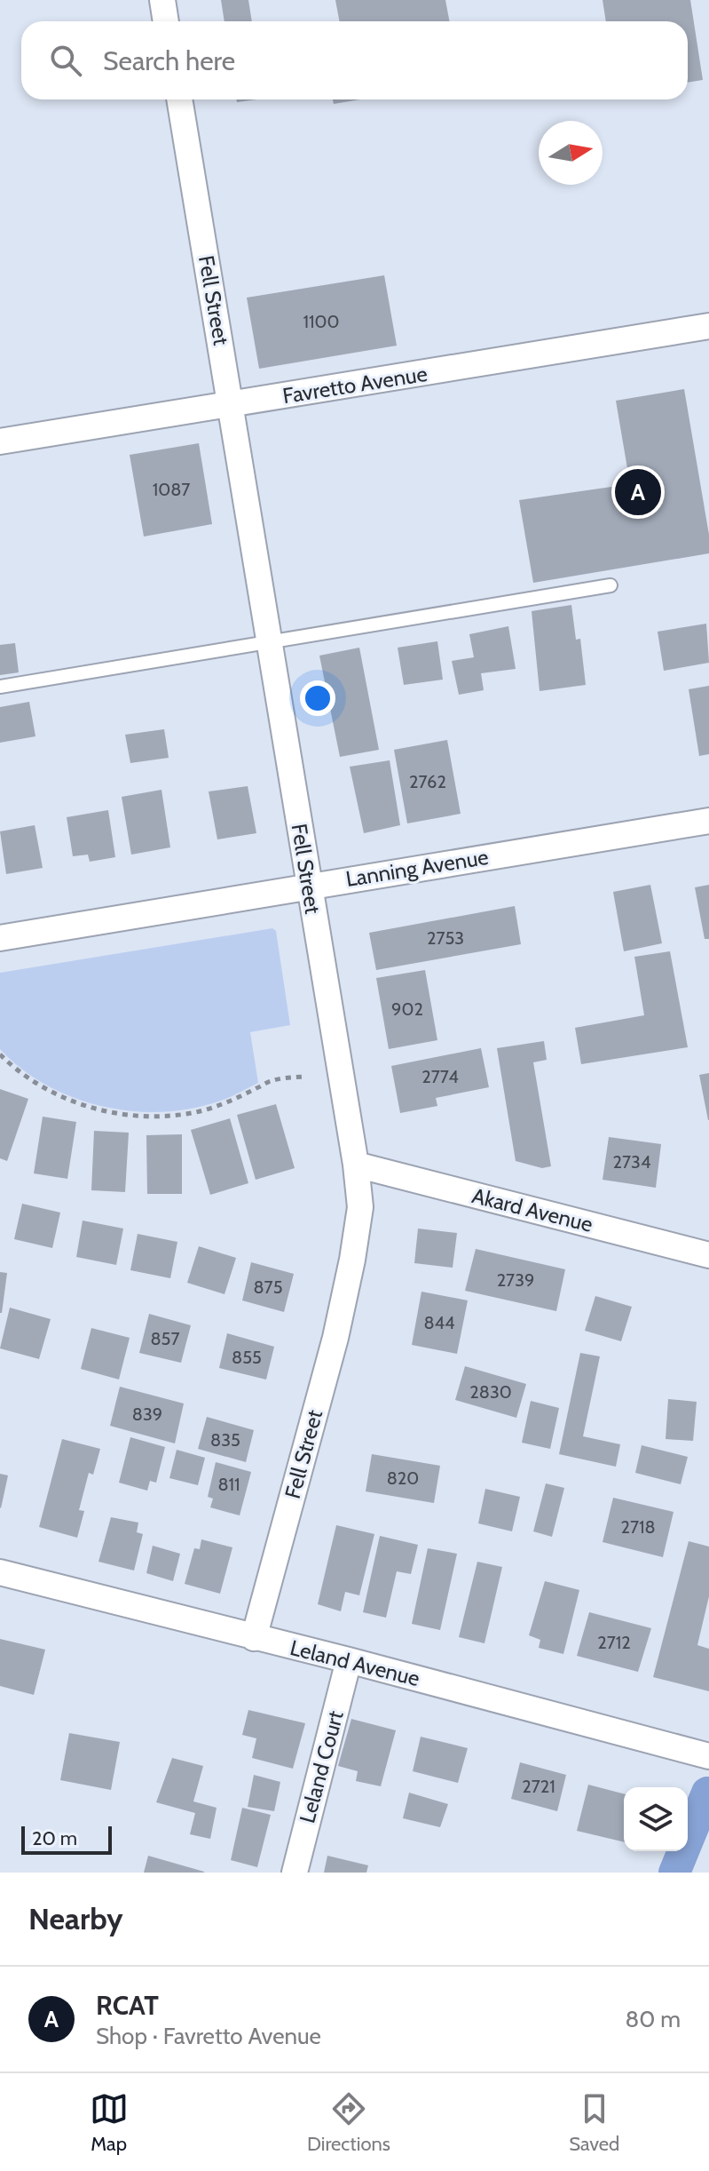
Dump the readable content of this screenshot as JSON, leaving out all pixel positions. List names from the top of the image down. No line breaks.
{"streets":{"street":["Fell Street","Favretto Avenue","Lanning Avenue","Akard Avenue","Leland Avenue","Leland Court"]},"crossings":[["Fell Street","Favretto Avenue"],["Fell Street","Lanning Avenue"],["Fell Street","Akard Avenue"],["Fell Street","Leland Avenue"],["Leland Avenue","Leland Court"]],"house_numbers":["1100","1087","2762","2753","902","2774","2734","2739","875","844","857","855","2830","839","835","820","811","2718","2712","2721"],"scale_bar":"20 m","north":"right","page":{"search":"Search here","pins":"A","scale":"20 m","heading":"Nearby","list":[{"mark":"A","name":"RCAT","note":"Shop · Favretto Avenue","value":"80 m"}],"nav":["Map","Directions","Saved"]}}
